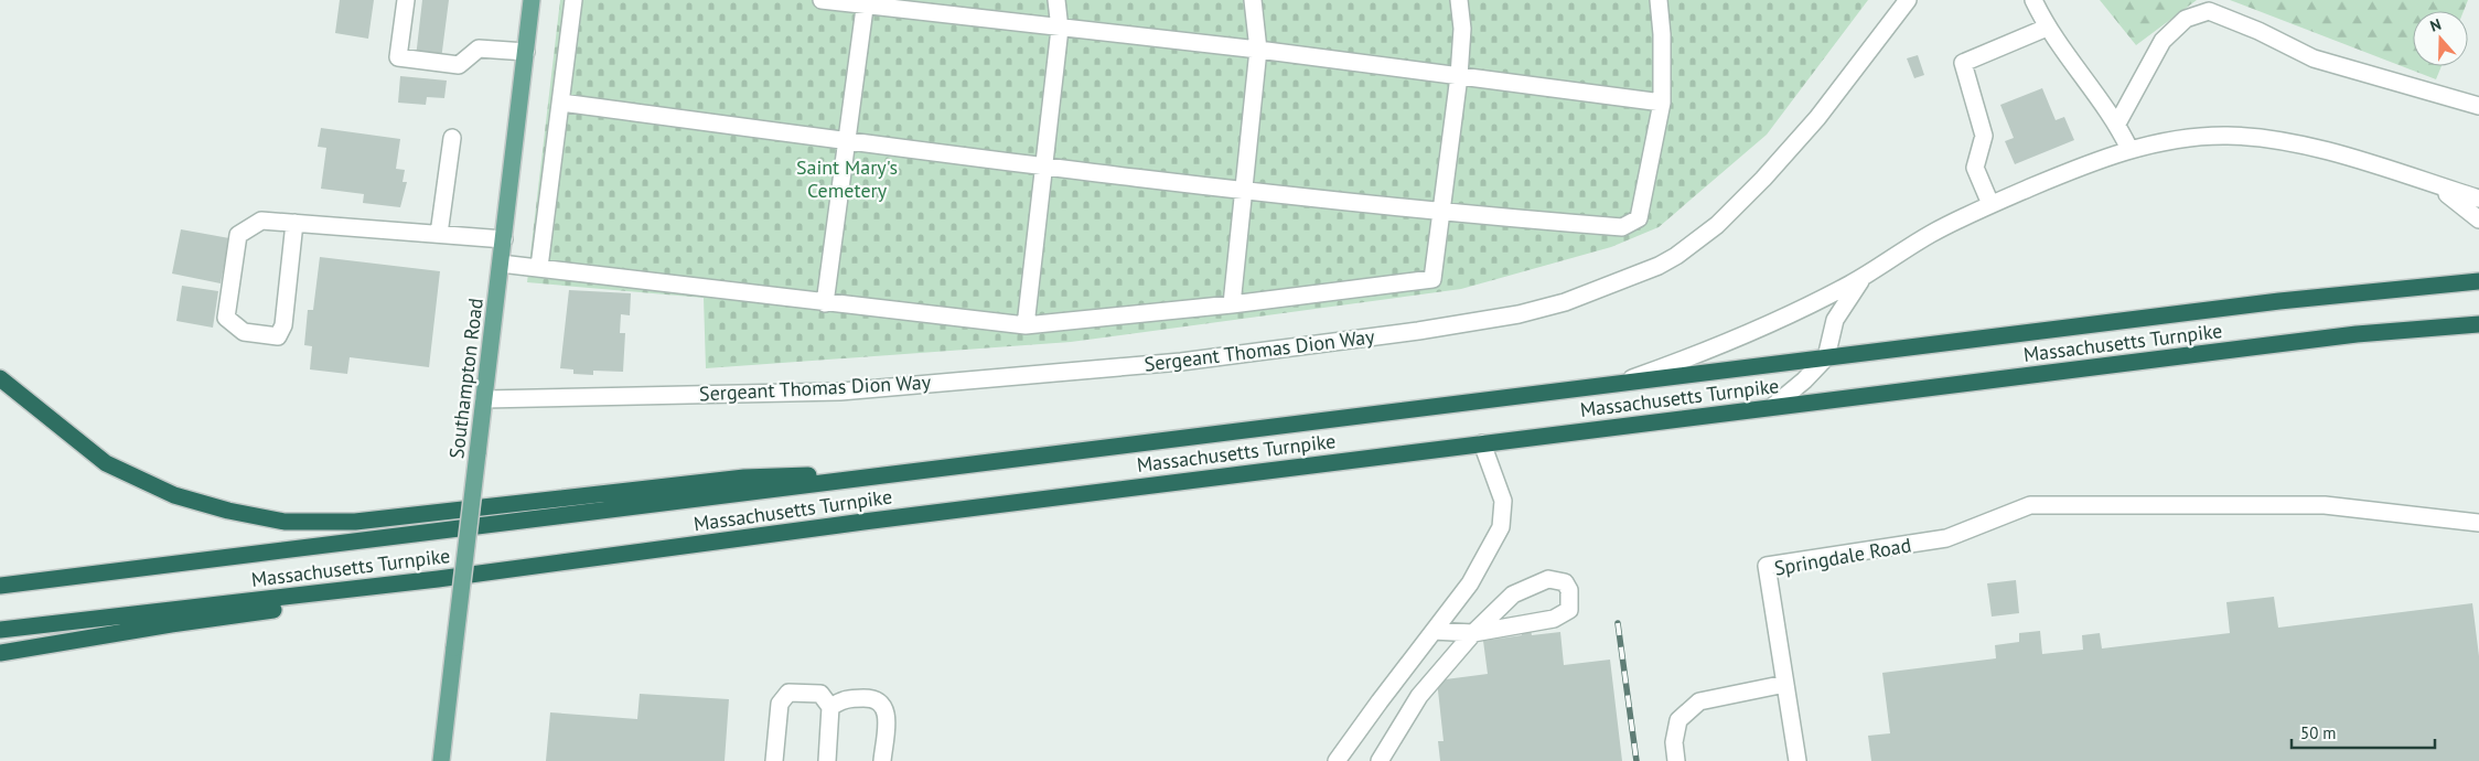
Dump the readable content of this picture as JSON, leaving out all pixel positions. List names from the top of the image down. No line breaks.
{"streets":{"highway":["Massachusetts Turnpike"],"main road":["Southampton Road"],"street":["Sergeant Thomas Dion Way","Springdale Road"]},"crossings":[["Sergeant Thomas Dion Way","Southampton Road"]],"parks":["Saint Mary's Cemetery"],"scale_bar":"50 m","north":"top"}
